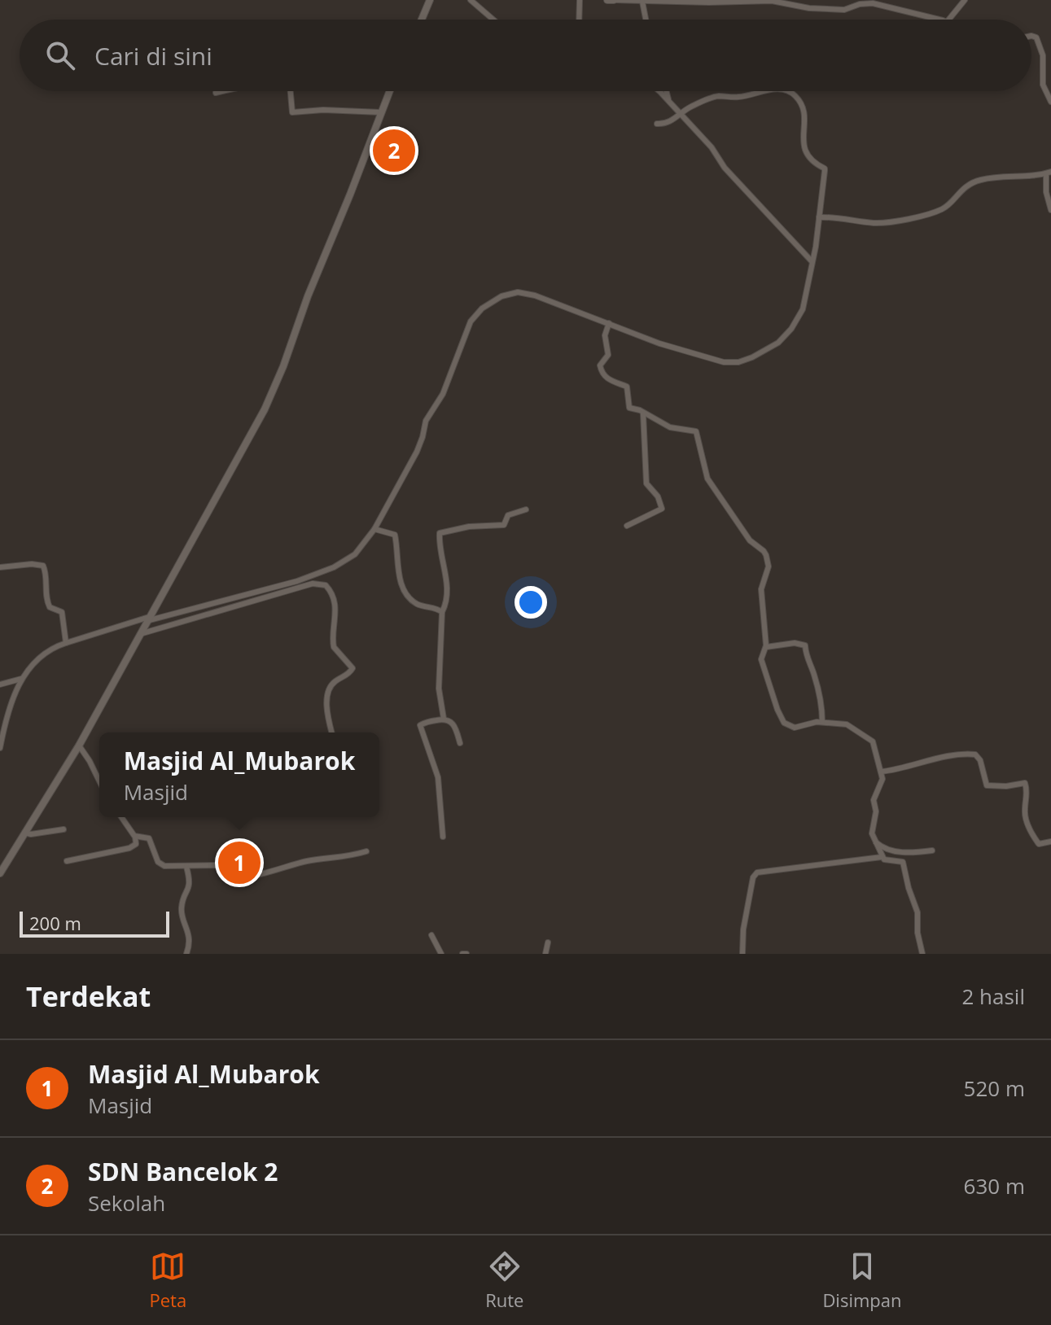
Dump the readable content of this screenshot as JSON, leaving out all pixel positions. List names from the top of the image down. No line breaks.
{"scale_bar":"200 m","page":{"search":"Cari di sini","pins":["2","1"],"popup":["Masjid Al_Mubarok","Masjid"],"scale":"200 m","heading":["Terdekat","2 hasil"],"list":[{"mark":"1","name":"Masjid Al_Mubarok","note":"Masjid","value":"520 m"},{"mark":"2","name":"SDN Bancelok 2","note":"Sekolah","value":"630 m"}],"nav":["Peta","Rute","Disimpan"]}}
